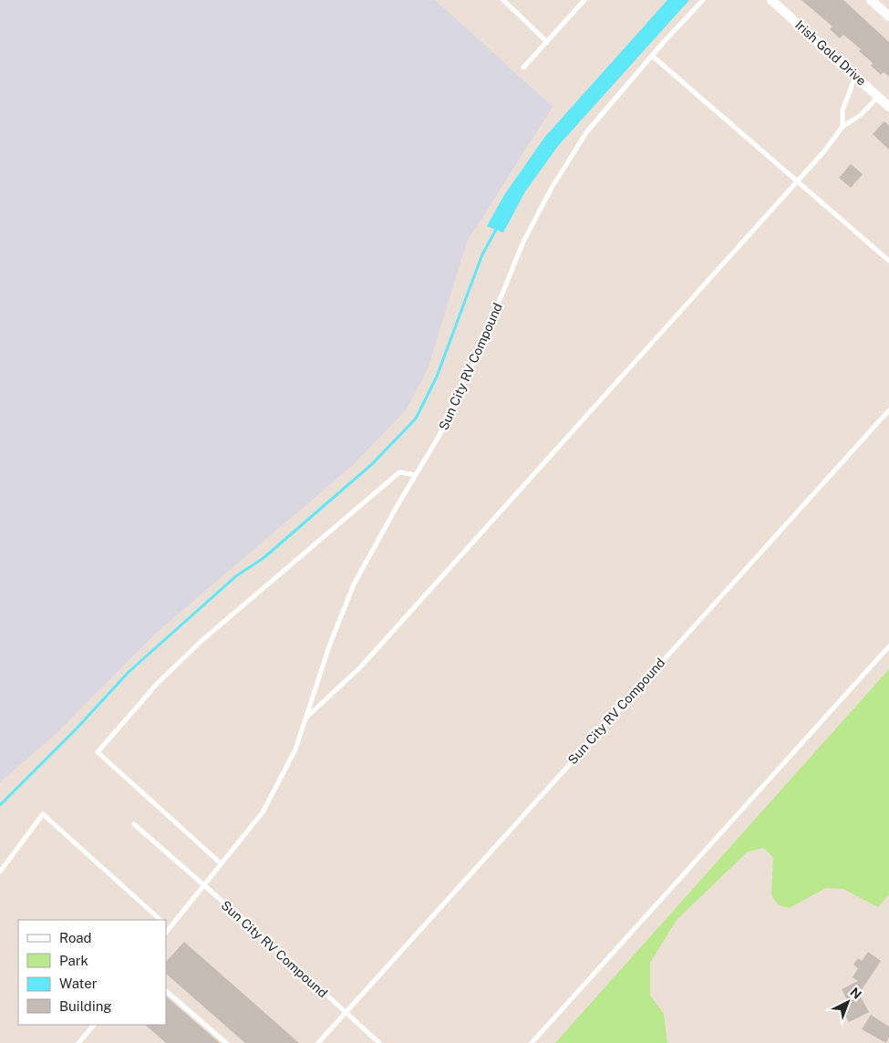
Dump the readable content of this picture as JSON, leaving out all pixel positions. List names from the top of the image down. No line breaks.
{"streets":{"street":["Irish Gold Drive"],"lane":["Sun City RV Compound"]},"crossings":[["Irish Gold Drive","Sun City RV Compound"]],"legend":["Road","Park","Water","Building"],"north":"top right"}
